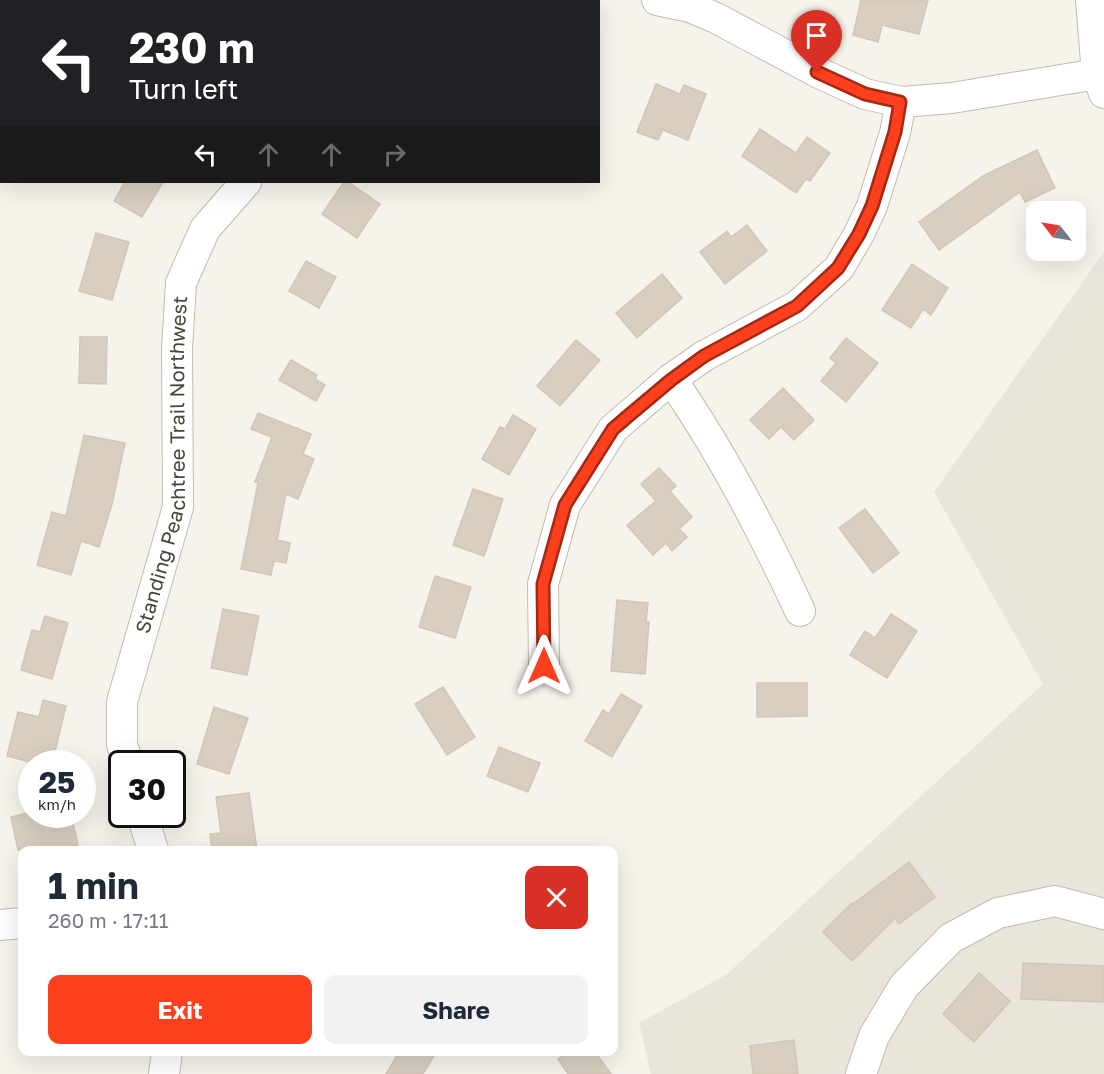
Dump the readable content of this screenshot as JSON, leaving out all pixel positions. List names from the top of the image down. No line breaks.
{"streets":{"street":["Standing Peachtree Trail Northwest"]},"north":"top left","page":{"turn":["230 m","Turn left"],"speed":"25 km/h","limit":"30","heading":["1 min","260 m · 17:11"],"buttons":["Exit","Share"]}}
